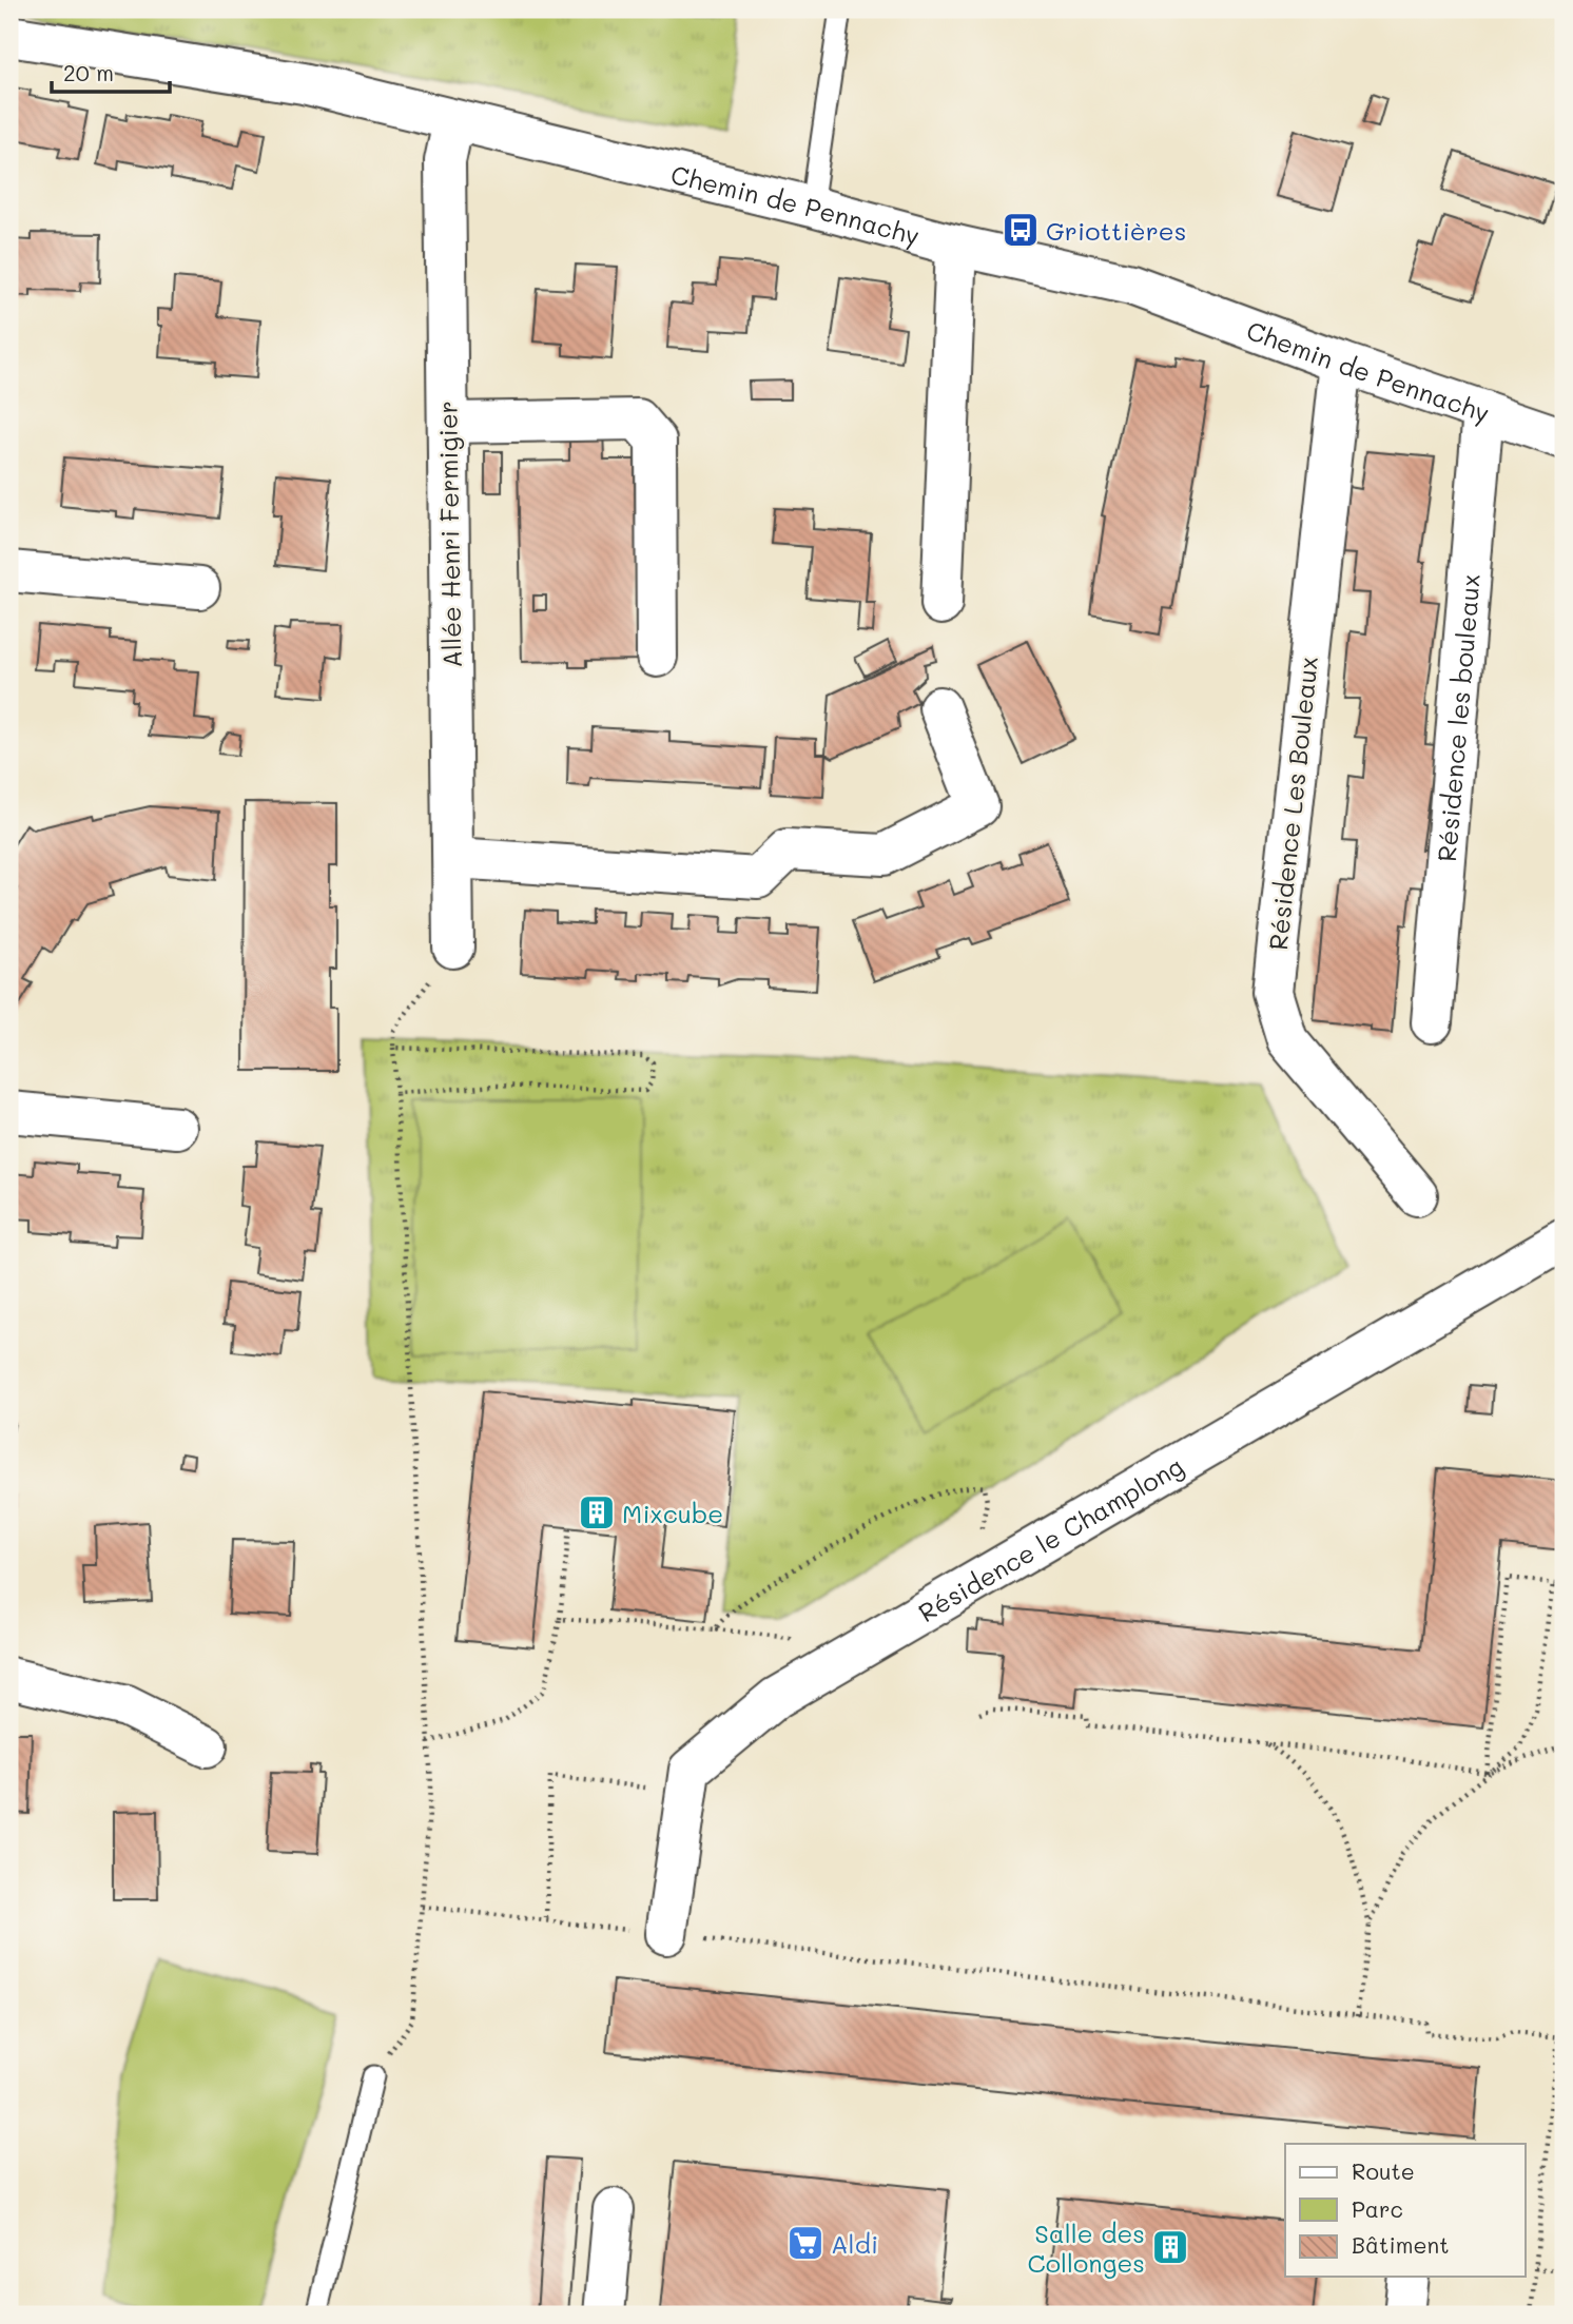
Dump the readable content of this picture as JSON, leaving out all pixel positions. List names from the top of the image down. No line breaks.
{"streets":{"street":["Chemin de Pennachy","Allée Henri Fermigier","Résidence les bouleaux","Résidence Les Bouleaux","Résidence le Champlong"]},"crossings":[["Chemin de Pennachy","Allée Henri Fermigier"],["Chemin de Pennachy","Résidence les bouleaux"],["Chemin de Pennachy","Résidence Les Bouleaux"]],"places":{"bus stop":["Griottières"],"building":["Mixcube","Salle des Collonges"],"supermarket":["Aldi"]},"legend":["Route","Parc","Bâtiment"],"scale_bar":"20 m"}
